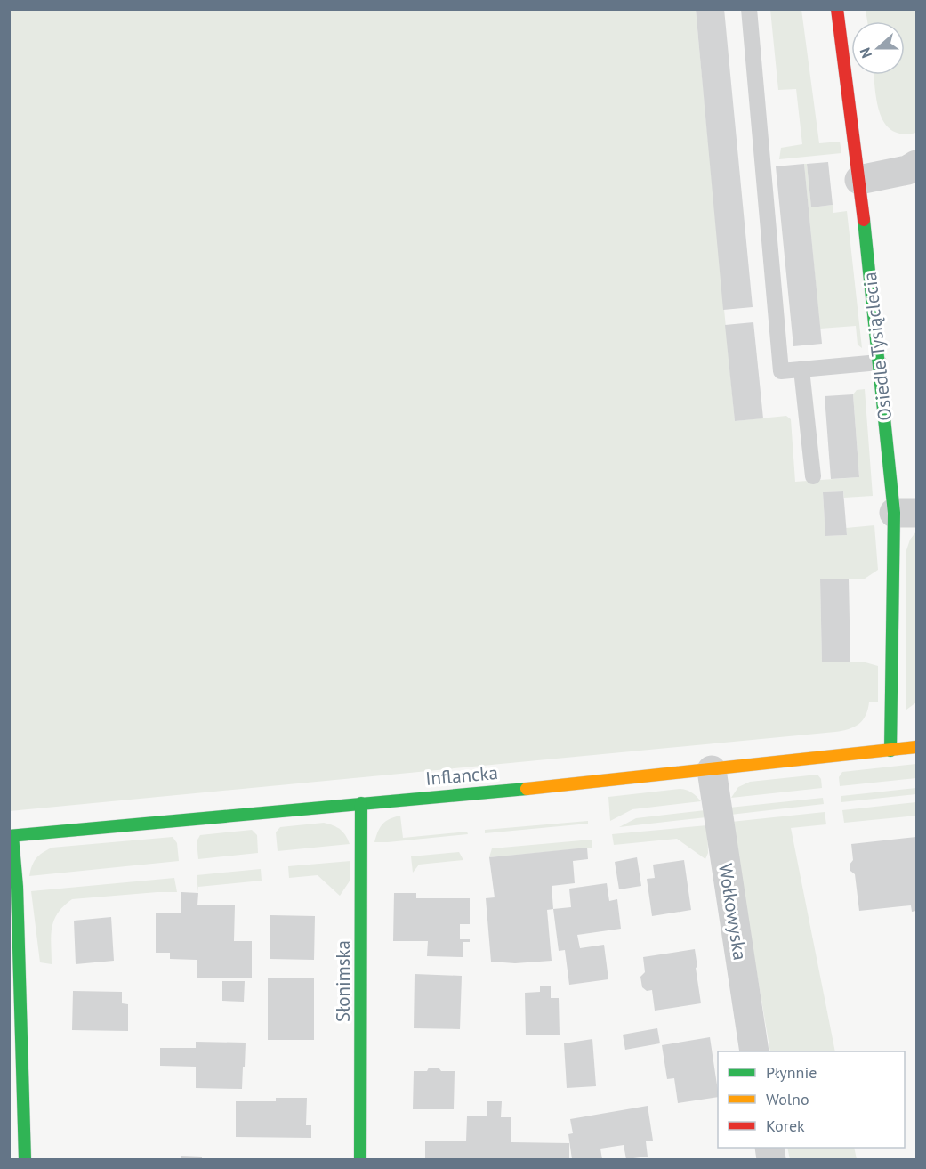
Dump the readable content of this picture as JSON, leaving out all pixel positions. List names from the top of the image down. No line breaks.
{"streets":{"street":["Osiedle Tysiąclecia","Inflancka","Wołkowyska","Słonimska"]},"crossings":[["Osiedle Tysiąclecia","Inflancka"],["Inflancka","Wołkowyska"],["Inflancka","Słonimska"]],"legend":["Płynnie","Wolno","Korek"],"north":"left"}
